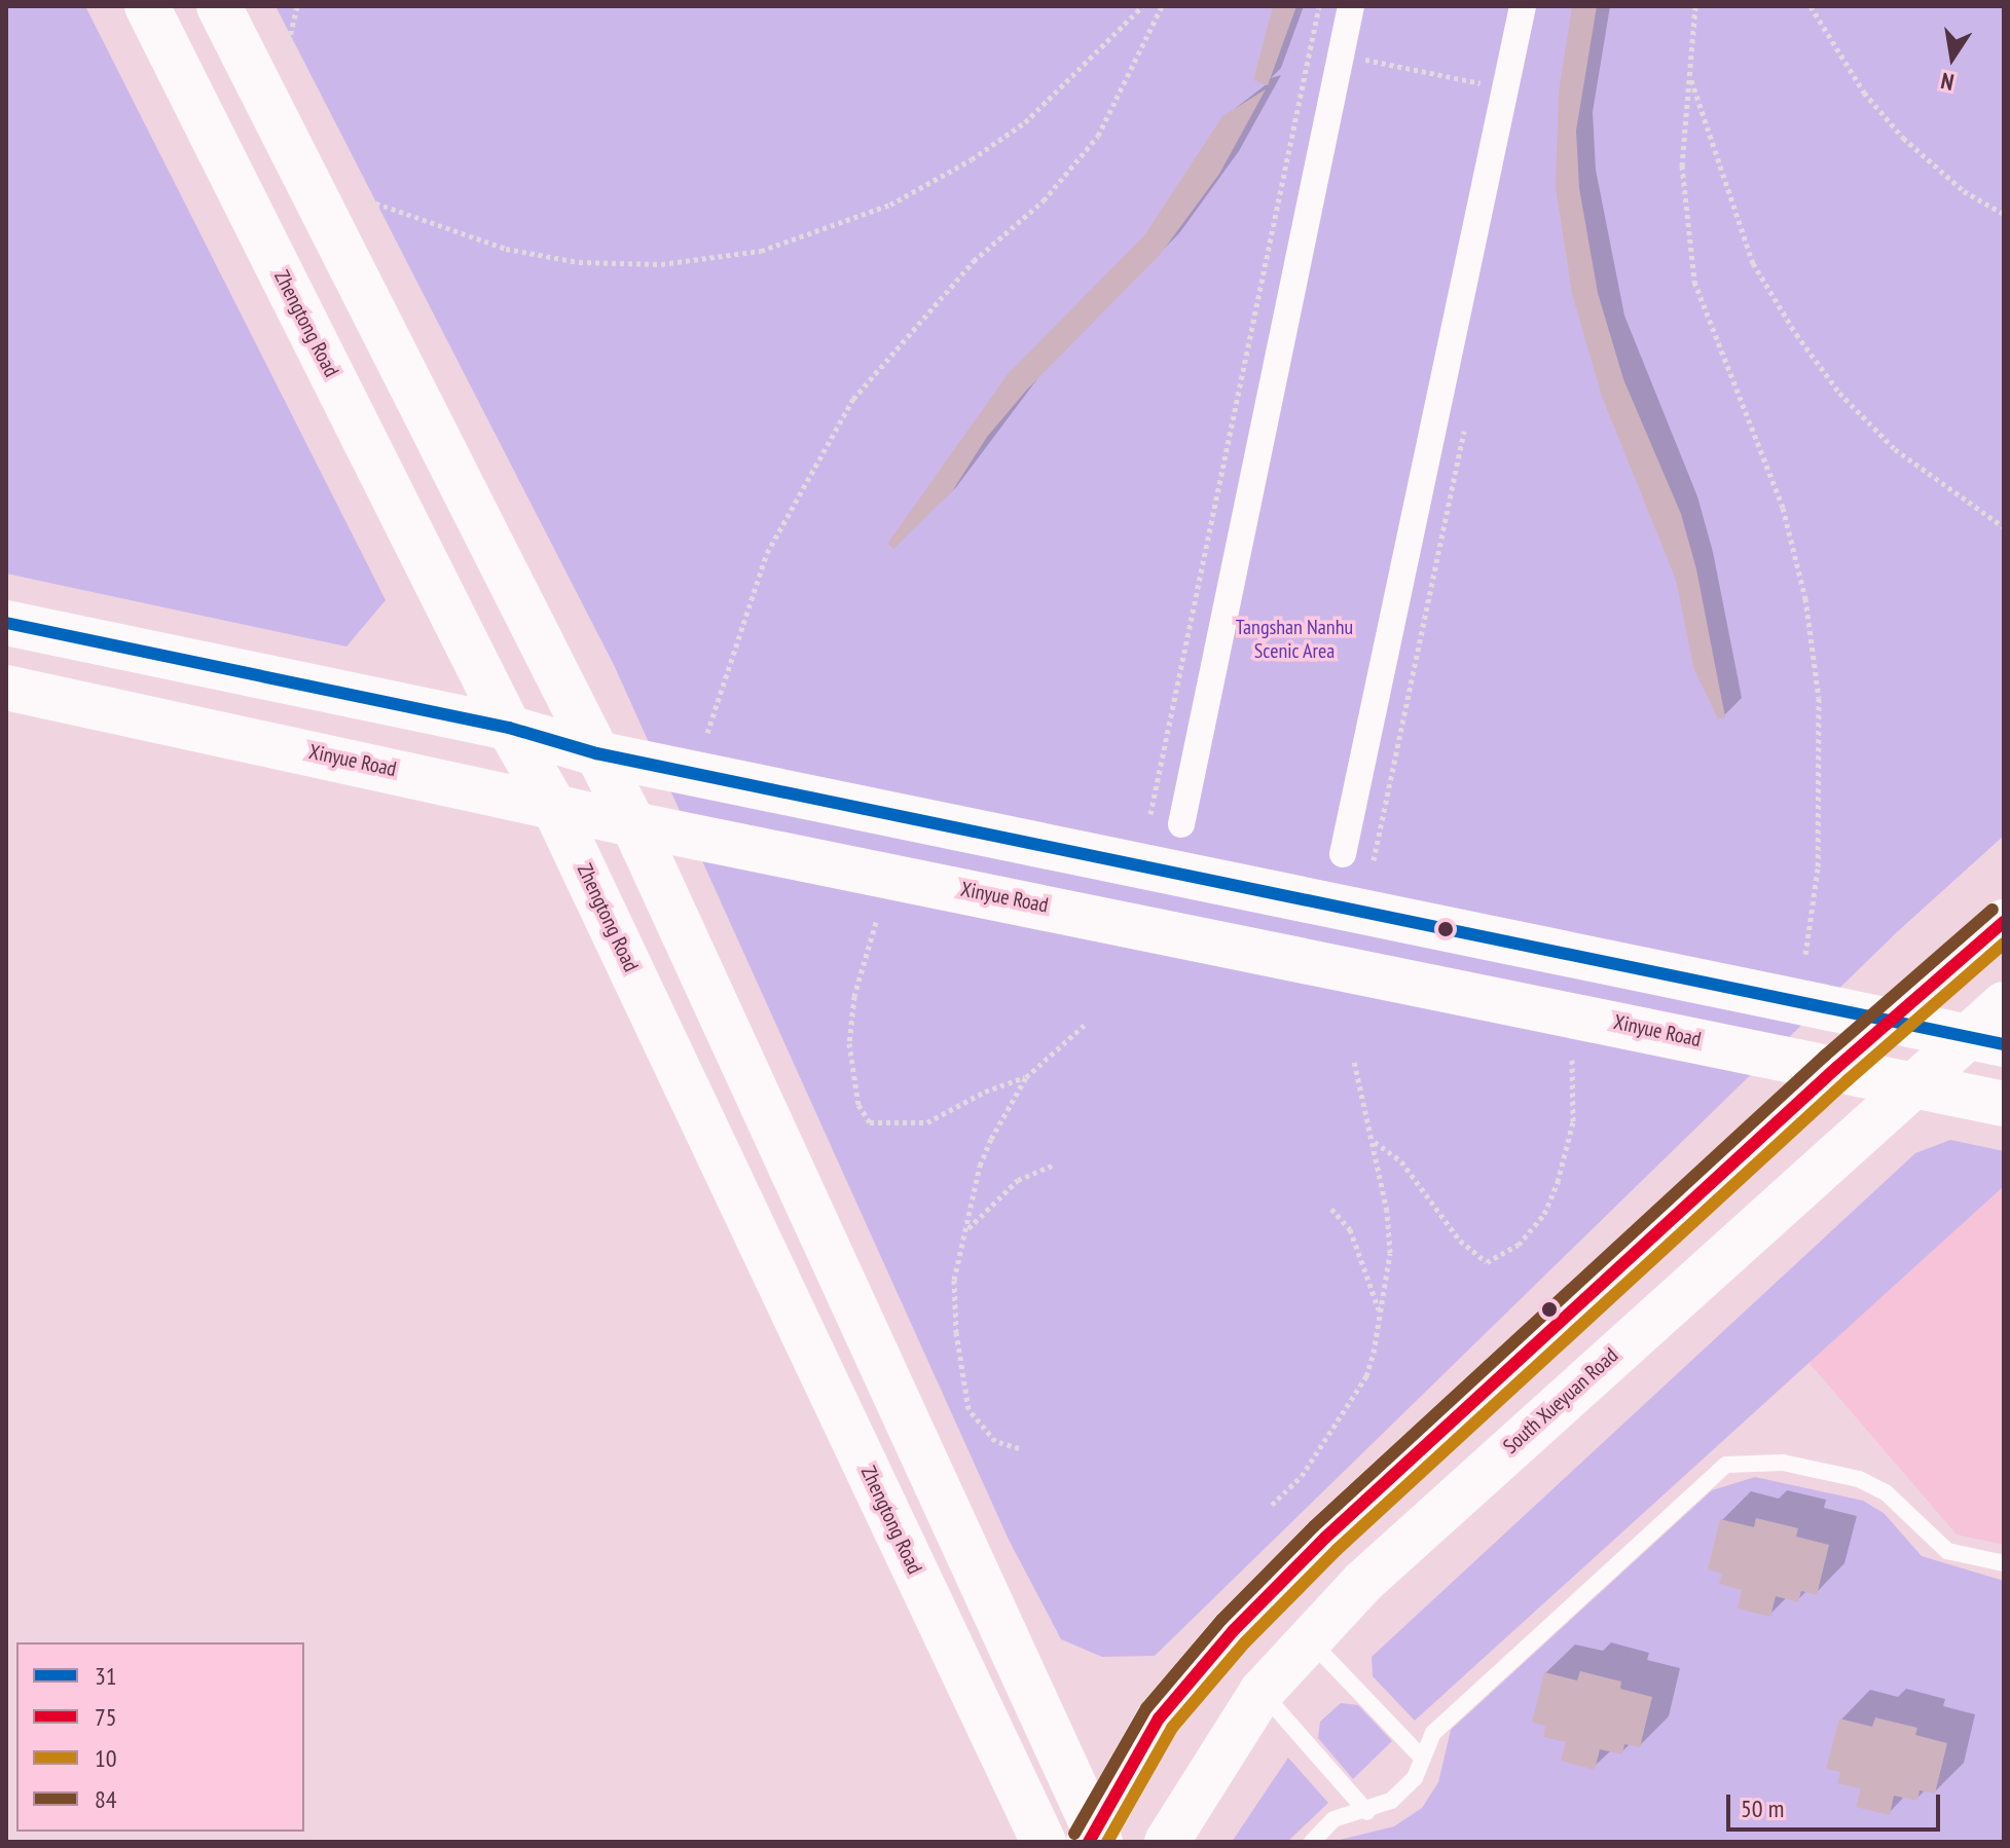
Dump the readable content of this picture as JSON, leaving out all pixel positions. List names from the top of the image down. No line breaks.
{"streets":{"main road":["Zhengtong Road","Xinyue Road","South Xueyuan Road"]},"crossings":[["Zhengtong Road","Xinyue Road"],["Xinyue Road","South Xueyuan Road"]],"parks":["Tangshan Nanhu Scenic Area"],"lines":["transit line 31","transit line 84","transit line 75","transit line 10"],"legend":["31","75","10","84"],"scale_bar":"50 m","north":"bottom"}
